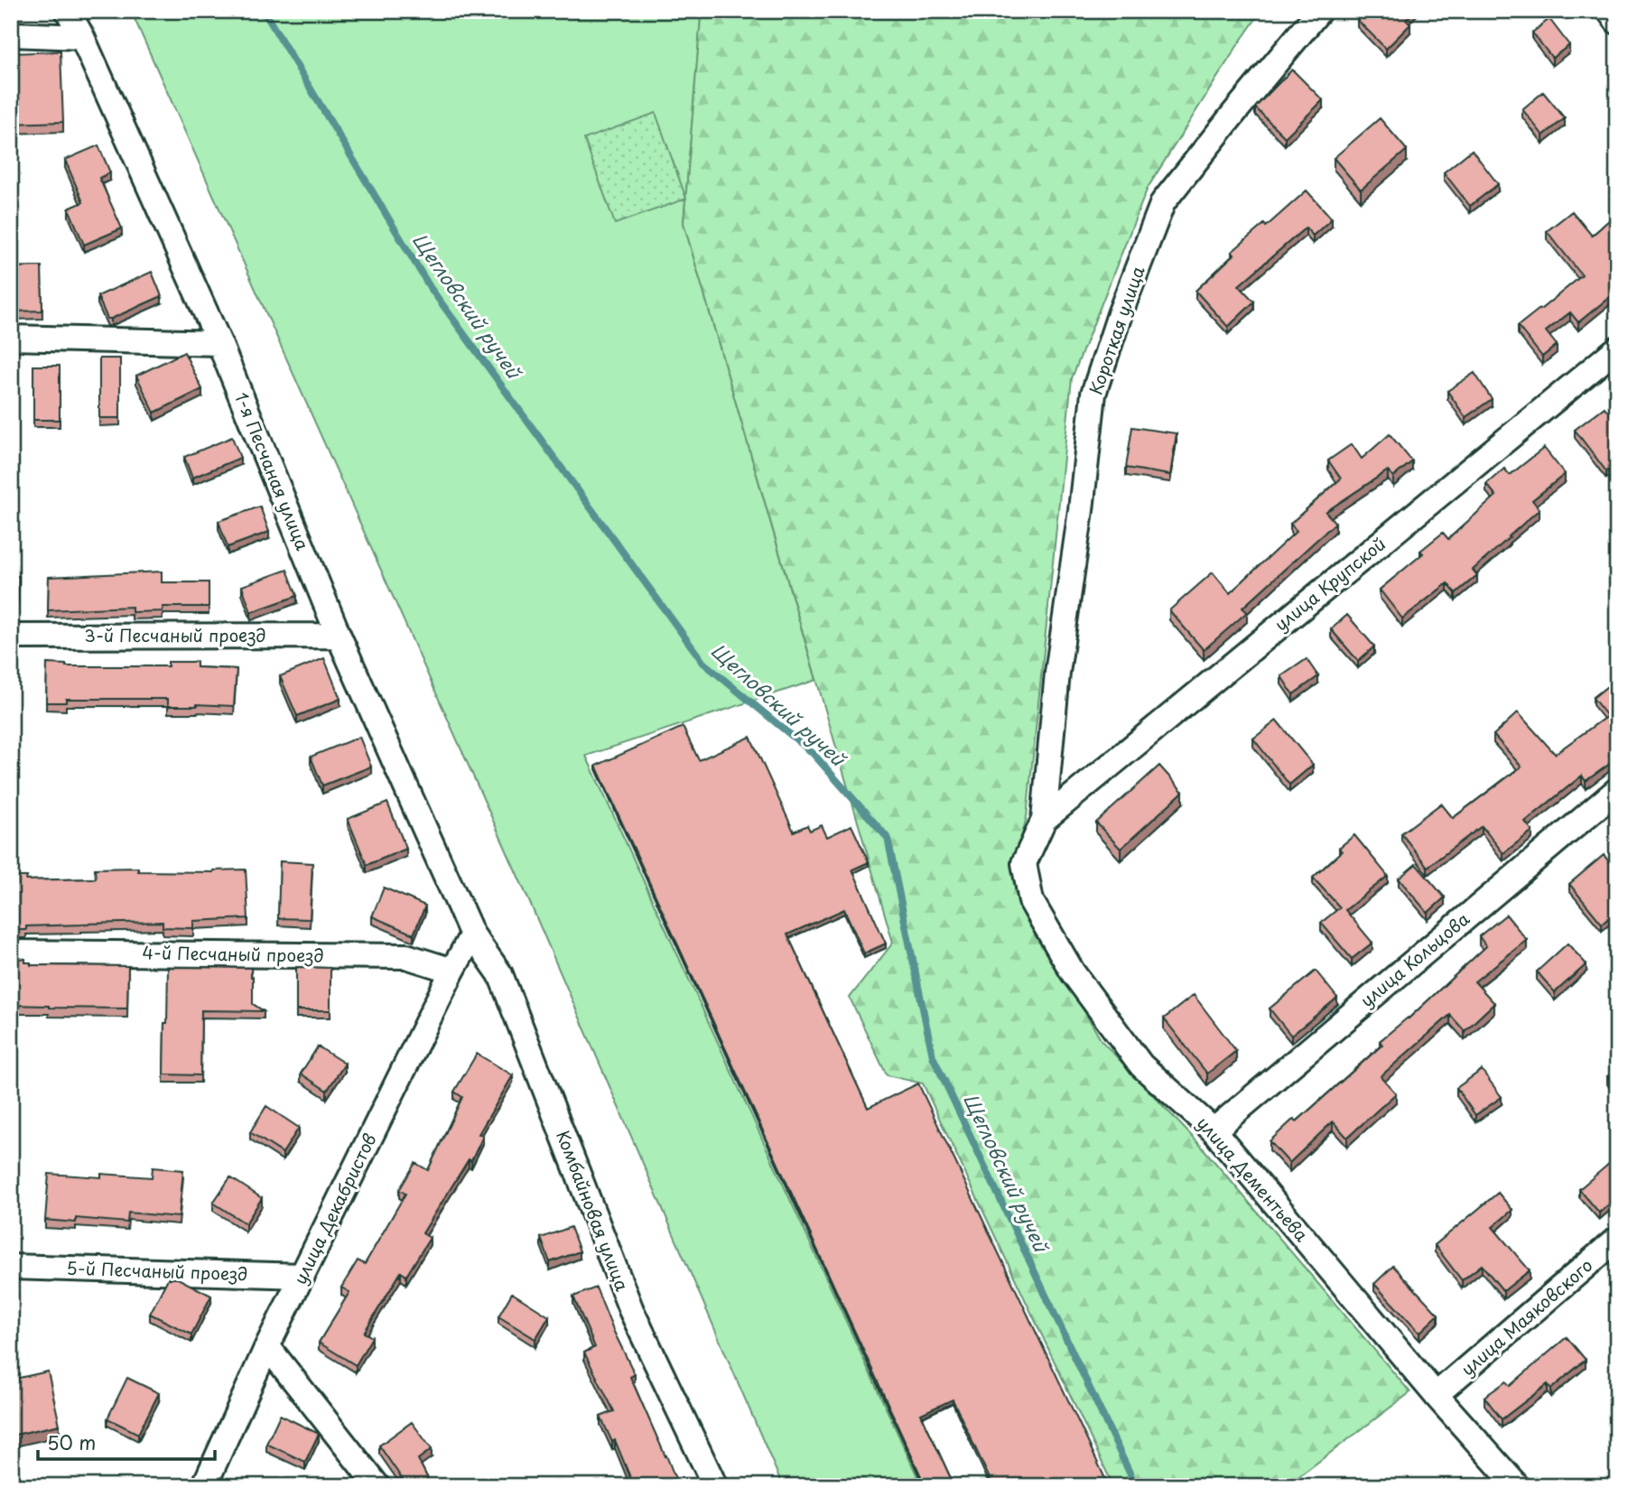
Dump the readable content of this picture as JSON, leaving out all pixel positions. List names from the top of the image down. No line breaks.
{"streets":{"street":["Короткая улица","1-я Песчаная улица","улица Крупской","3-й Песчаный проезд","4-й Песчаный проезд","улица Кольцова","улица Дементьева","улица Декабристов","Комбайновая улица","5-й Песчаный проезд","улица Маяковского"]},"crossings":[["Короткая улица","улица Крупской"],["Короткая улица","улица Дементьева"],["1-я Песчаная улица","3-й Песчаный проезд"],["1-я Песчаная улица","улица Декабристов"],["1-я Песчаная улица","Комбайновая улица"],["улица Крупской","улица Дементьева"],["4-й Песчаный проезд","улица Декабристов"],["улица Кольцова","улица Дементьева"],["улица Дементьева","улица Маяковского"],["улица Декабристов","Комбайновая улица"],["улица Декабристов","5-й Песчаный проезд"]],"water":["Щегловский ручей"],"scale_bar":"50 m"}
